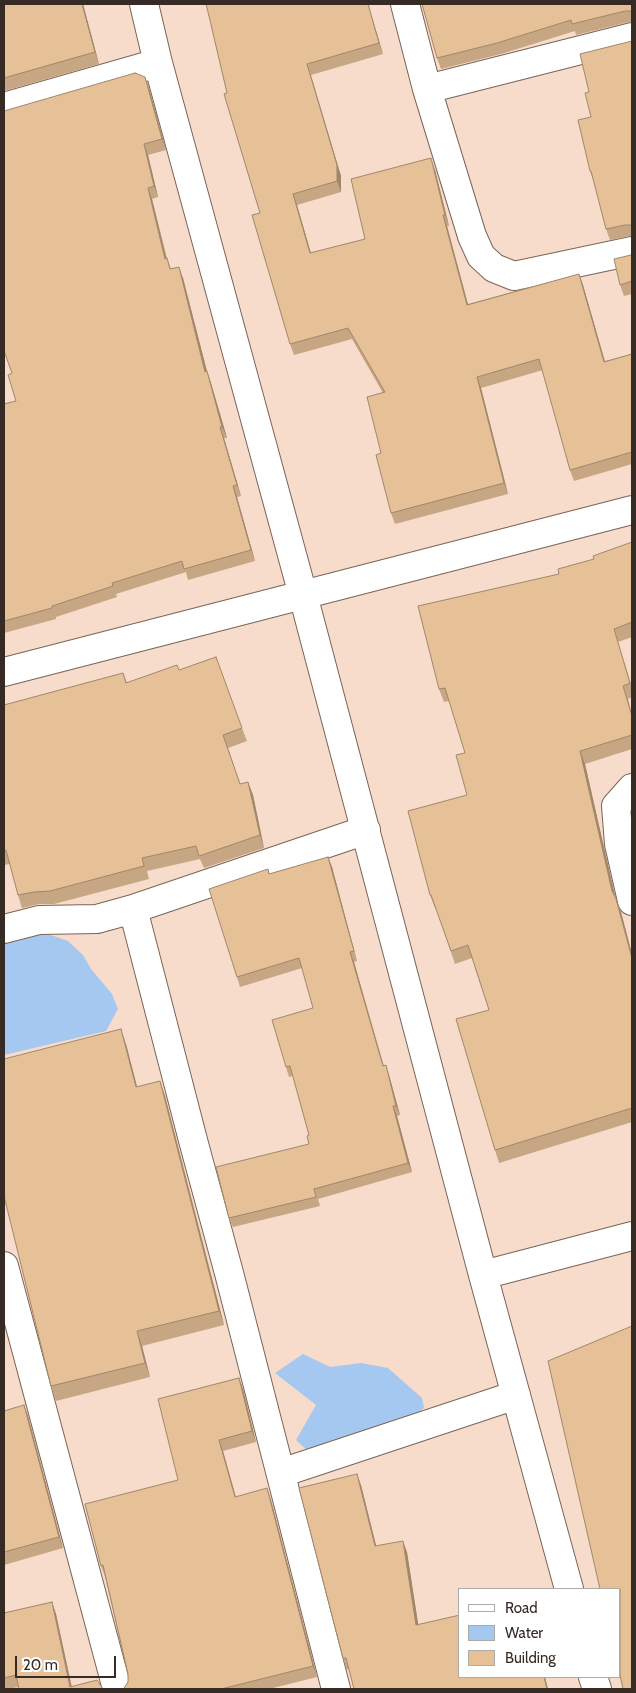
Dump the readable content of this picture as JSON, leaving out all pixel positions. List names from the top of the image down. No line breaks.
{"legend":["Road","Water","Building"],"scale_bar":"20 m"}
